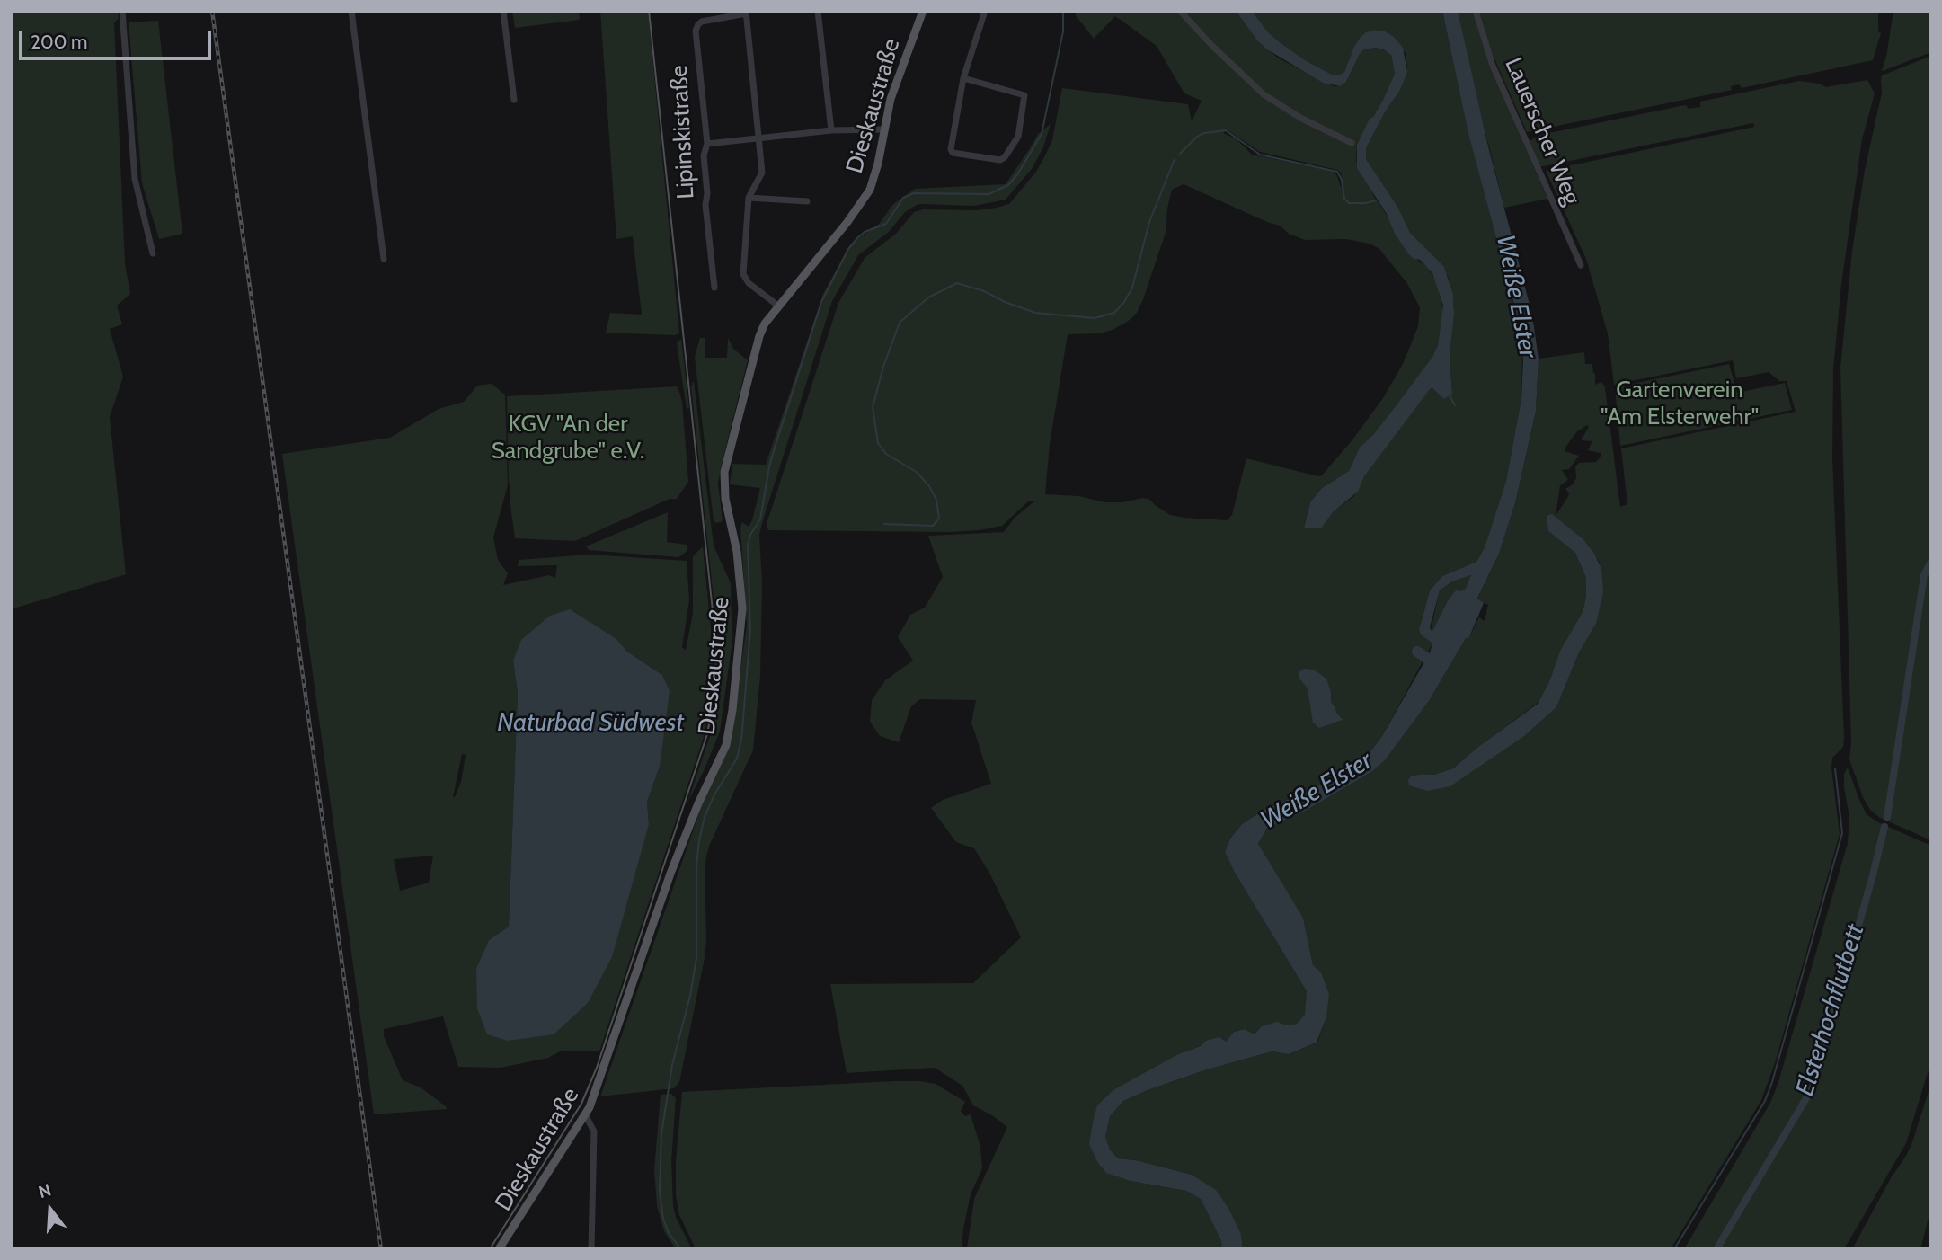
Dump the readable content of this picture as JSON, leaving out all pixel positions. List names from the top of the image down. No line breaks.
{"streets":{"main road":["Dieskaustraße"],"street":["Lauerscher Weg","Lipinskistraße"]},"water":["Weiße Elster","Naturbad Südwest","Elsterhochflutbett"],"parks":["Gartenverein \"Am Elsterwehr\"","KGV \"An der Sandgrube\" e.V."],"scale_bar":"200 m","north":"top"}
